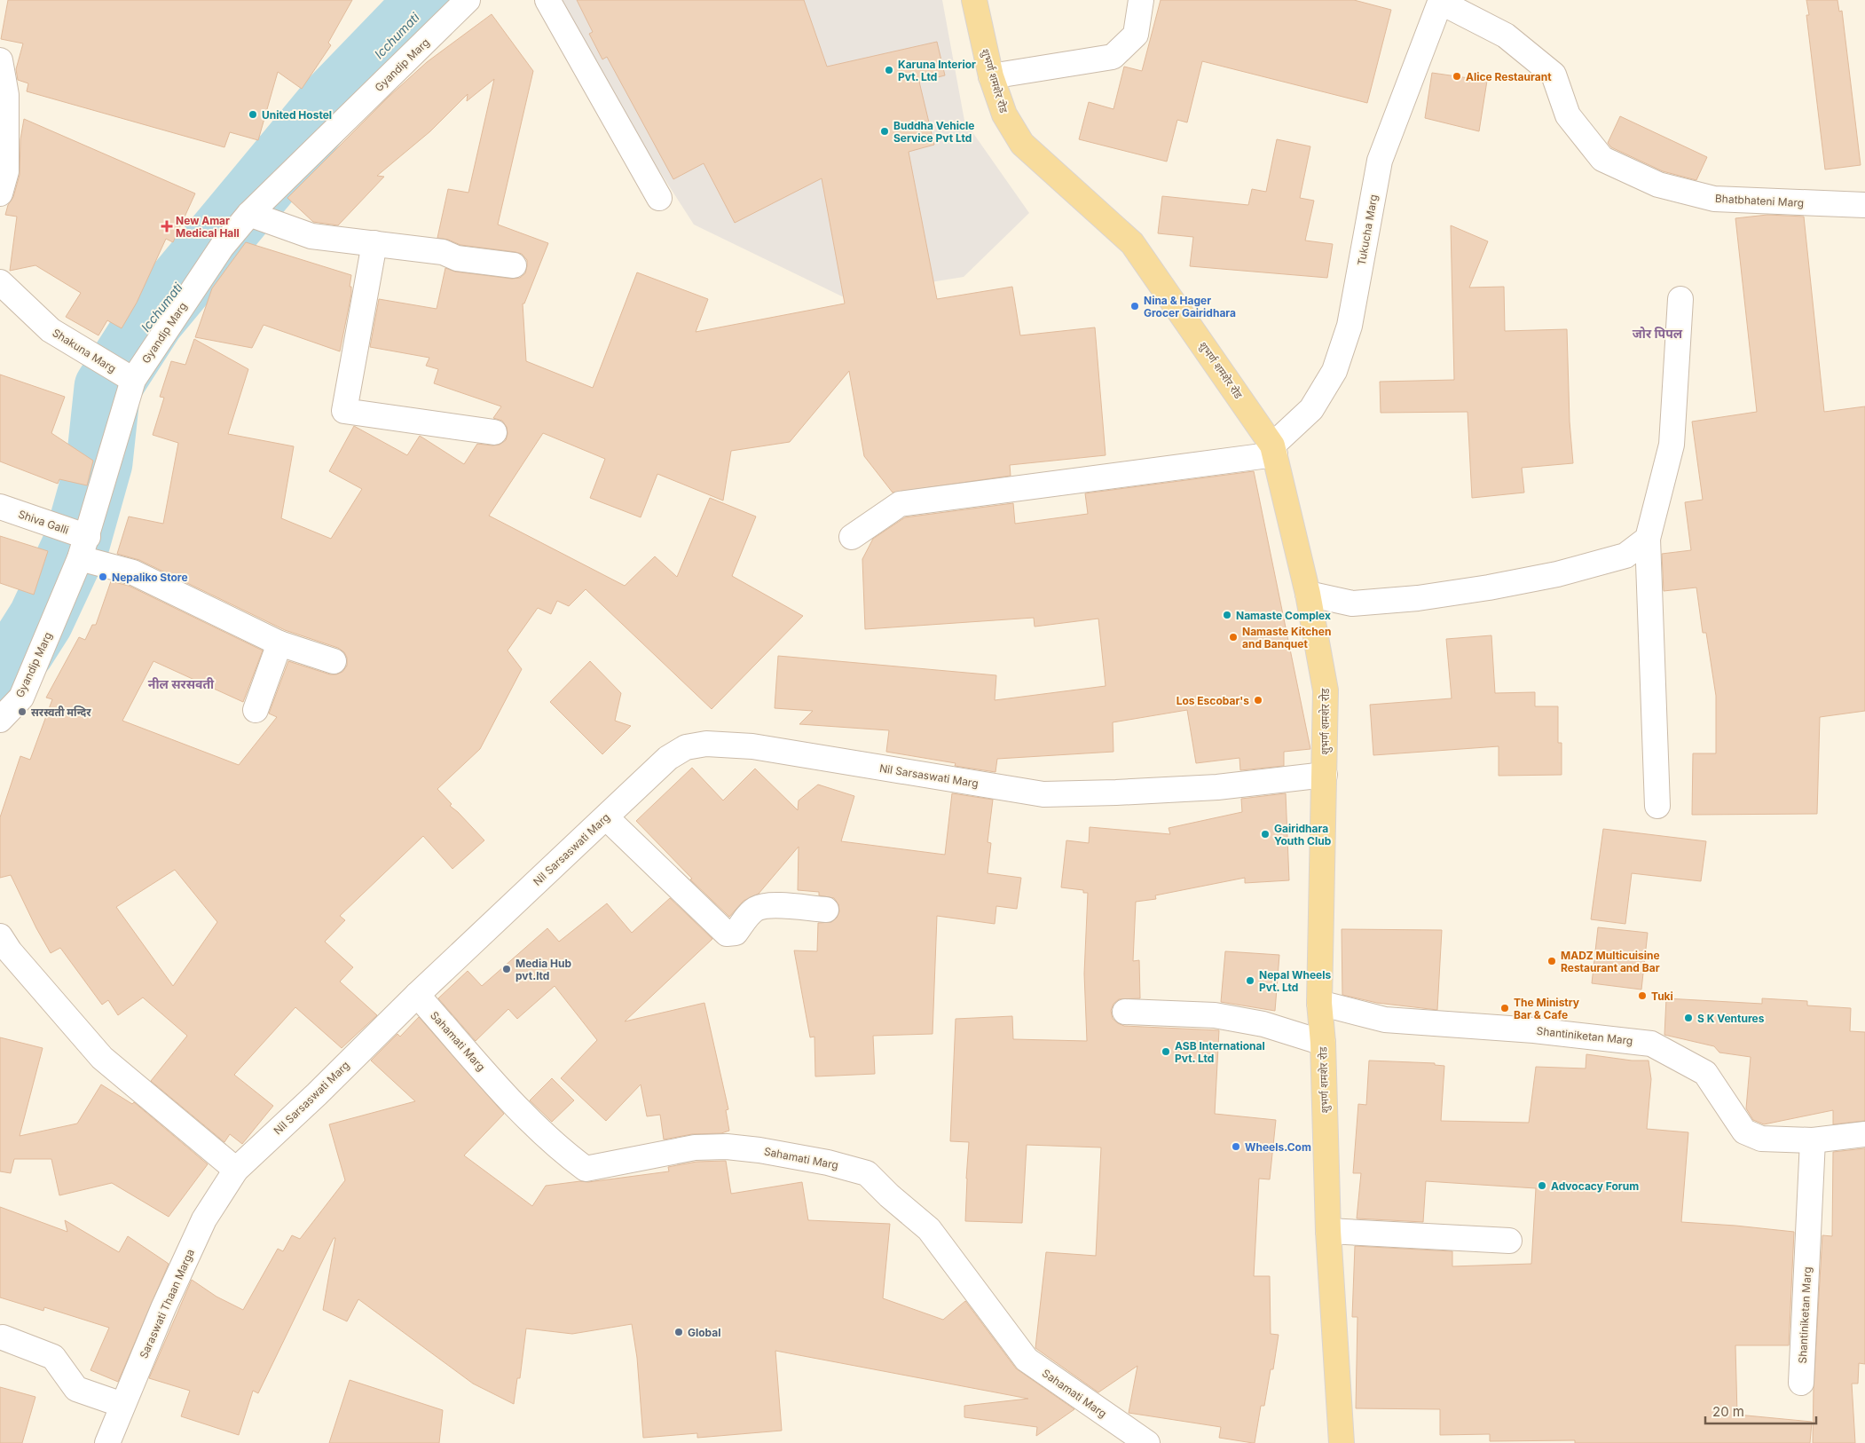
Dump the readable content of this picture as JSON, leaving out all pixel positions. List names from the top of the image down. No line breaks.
{"streets":{"main road":["शुभर्ण शमशेर रोड"],"street":["Gyandip Marg","Bhatbhateni Marg","Tukucha Marg","Shakuna Marg","Shiva Galli","Nil Sarsaswati Marg","Shantiniketan Marg","Sahamati Marg","Saraswati Thaan Marga"]},"crossings":[["Gyandip Marg","Shakuna Marg"],["Gyandip Marg","Shiva Galli"],["शुभर्ण शमशेर रोड","Tukucha Marg"],["शुभर्ण शमशेर रोड","Nil Sarsaswati Marg"],["शुभर्ण शमशेर रोड","Shantiniketan Marg"],["Bhatbhateni Marg","Tukucha Marg"],["Nil Sarsaswati Marg","Sahamati Marg"],["Nil Sarsaswati Marg","Saraswati Thaan Marga"]],"districts":["जोर पिपल","नील सरसवती"],"water":["Icchumati"],"places":{"other":["Karuna Interior Pvt. Ltd","Alice Restaurant","United Hostel","Buddha Vehicle Service Pvt Ltd","Nina & Hager Grocer Gairidhara","Nepaliko Store","Namaste Complex","Namaste Kitchen and Banquet","Los Escobar's","सरस्वती मन्दिर","Gairidhara Youth Club","MADZ Multicuisine Restaurant and Bar","Media Hub pvt.ltd","Nepal Wheels Pvt. Ltd","Tuki","The Ministry Bar & Cafe","S K Ventures","ASB International Pvt. Ltd","Wheels.Com","Advocacy Forum","Global"],"health":["New Amar Medical Hall"]},"scale_bar":"20 m"}
